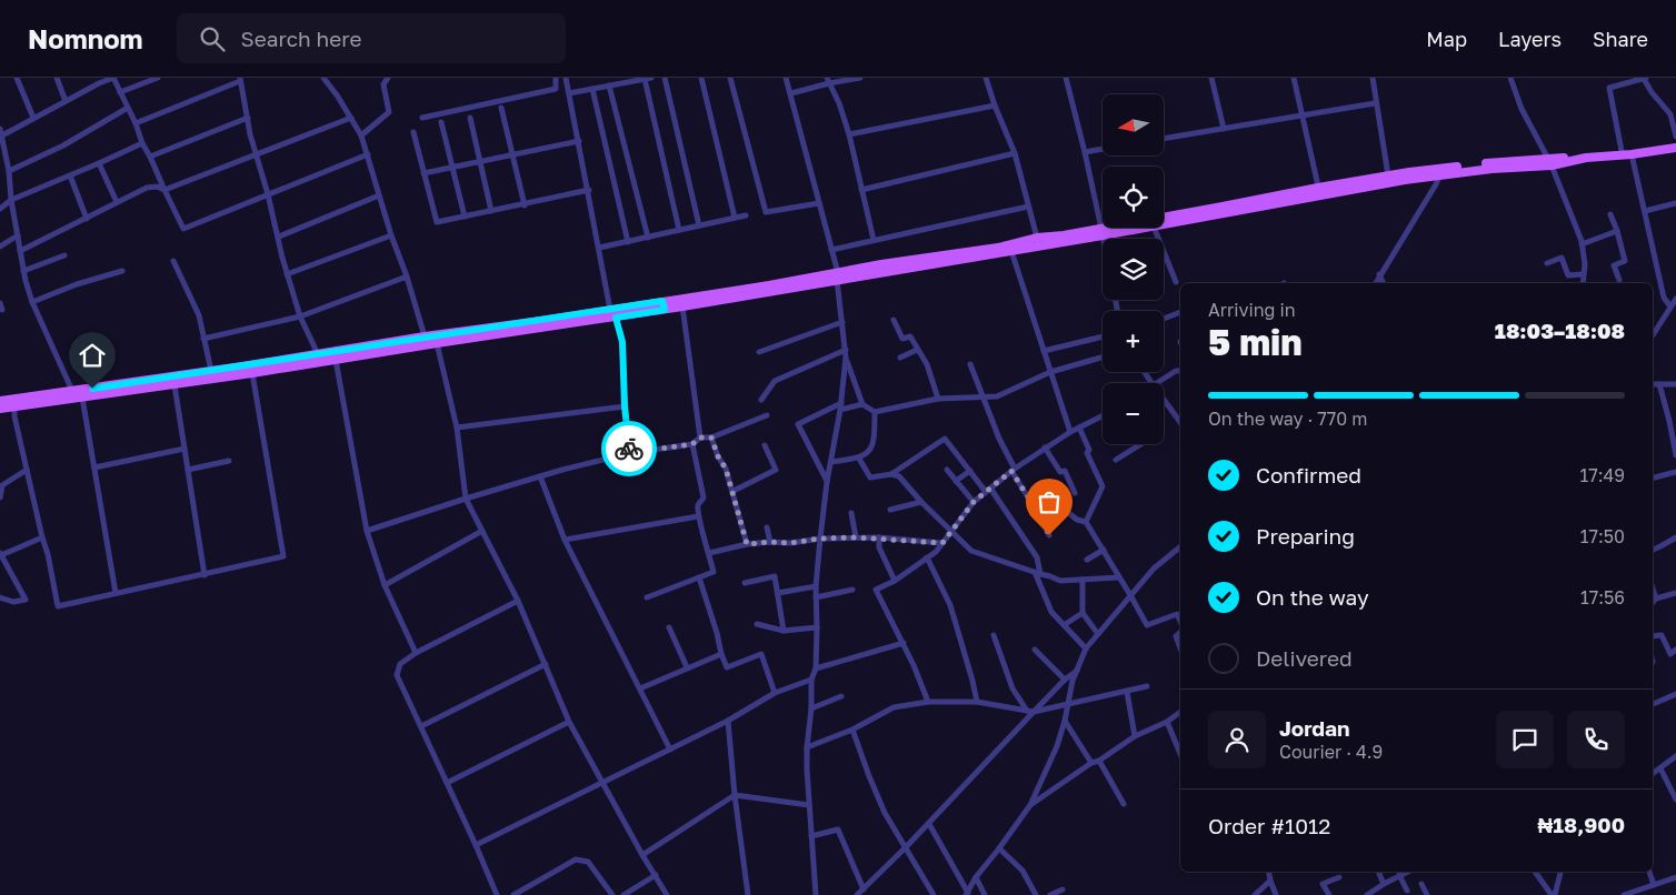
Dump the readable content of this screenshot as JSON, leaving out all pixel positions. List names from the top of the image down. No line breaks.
{"north":"left","page":{"header":"Nomnom","search":"Search here","nav":["Map","Layers","Share"],"map_buttons":["+","−"],"heading":["5 min","Arriving in","18:03–18:08"],"panel":["Jordan","Courier · 4.9","Order #1012","₦18,900"],"bar":"On the way · 770 m","list":[["Confirmed","17:49"],["Preparing","17:50"],["On the way","17:56"],"Delivered"]}}
